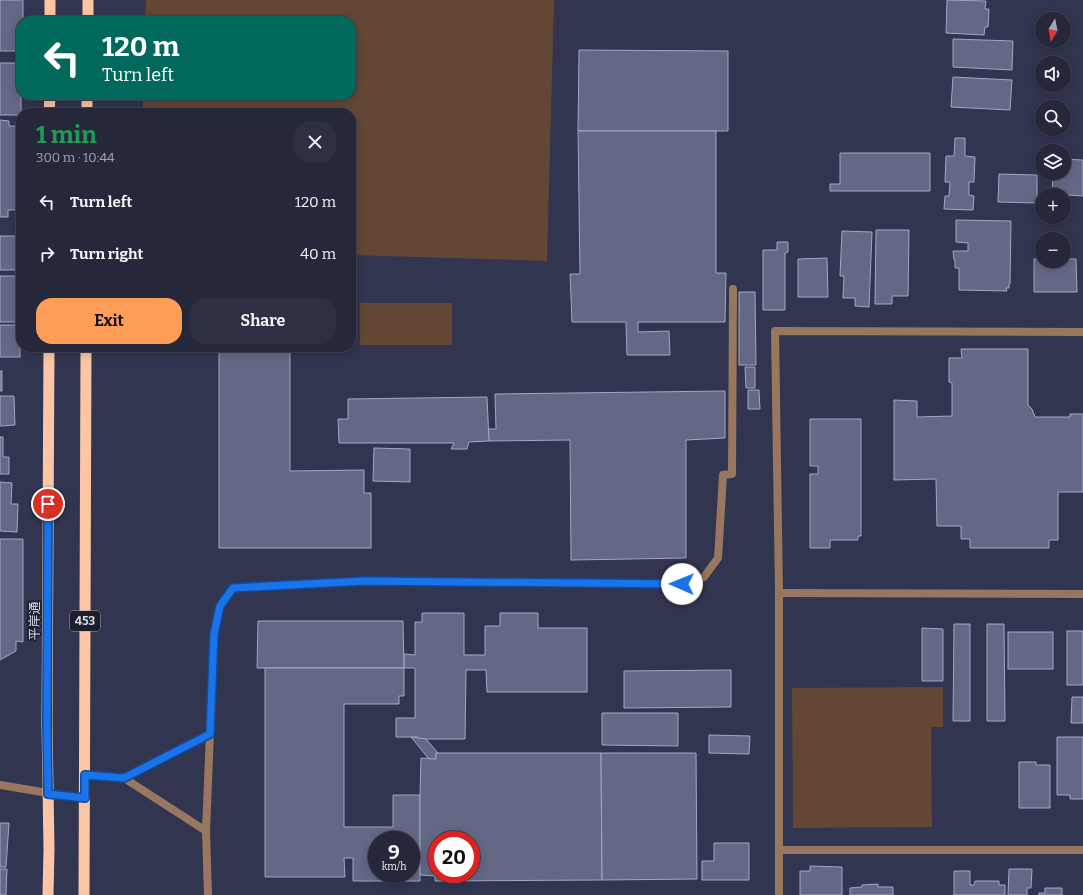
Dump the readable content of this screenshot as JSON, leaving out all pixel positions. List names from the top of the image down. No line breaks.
{"streets":{"highway":["平岸通","453"]},"north":"bottom","page":{"map_buttons":["+","−"],"turn":["120 m","Turn left"],"heading":["1 min","300 m · 10:44"],"list":[{"name":"Turn left","value":"120 m"},{"name":"Turn right","value":"40 m"}],"buttons":["Exit","Share"],"speed":"9 km/h","limit":"20"}}
